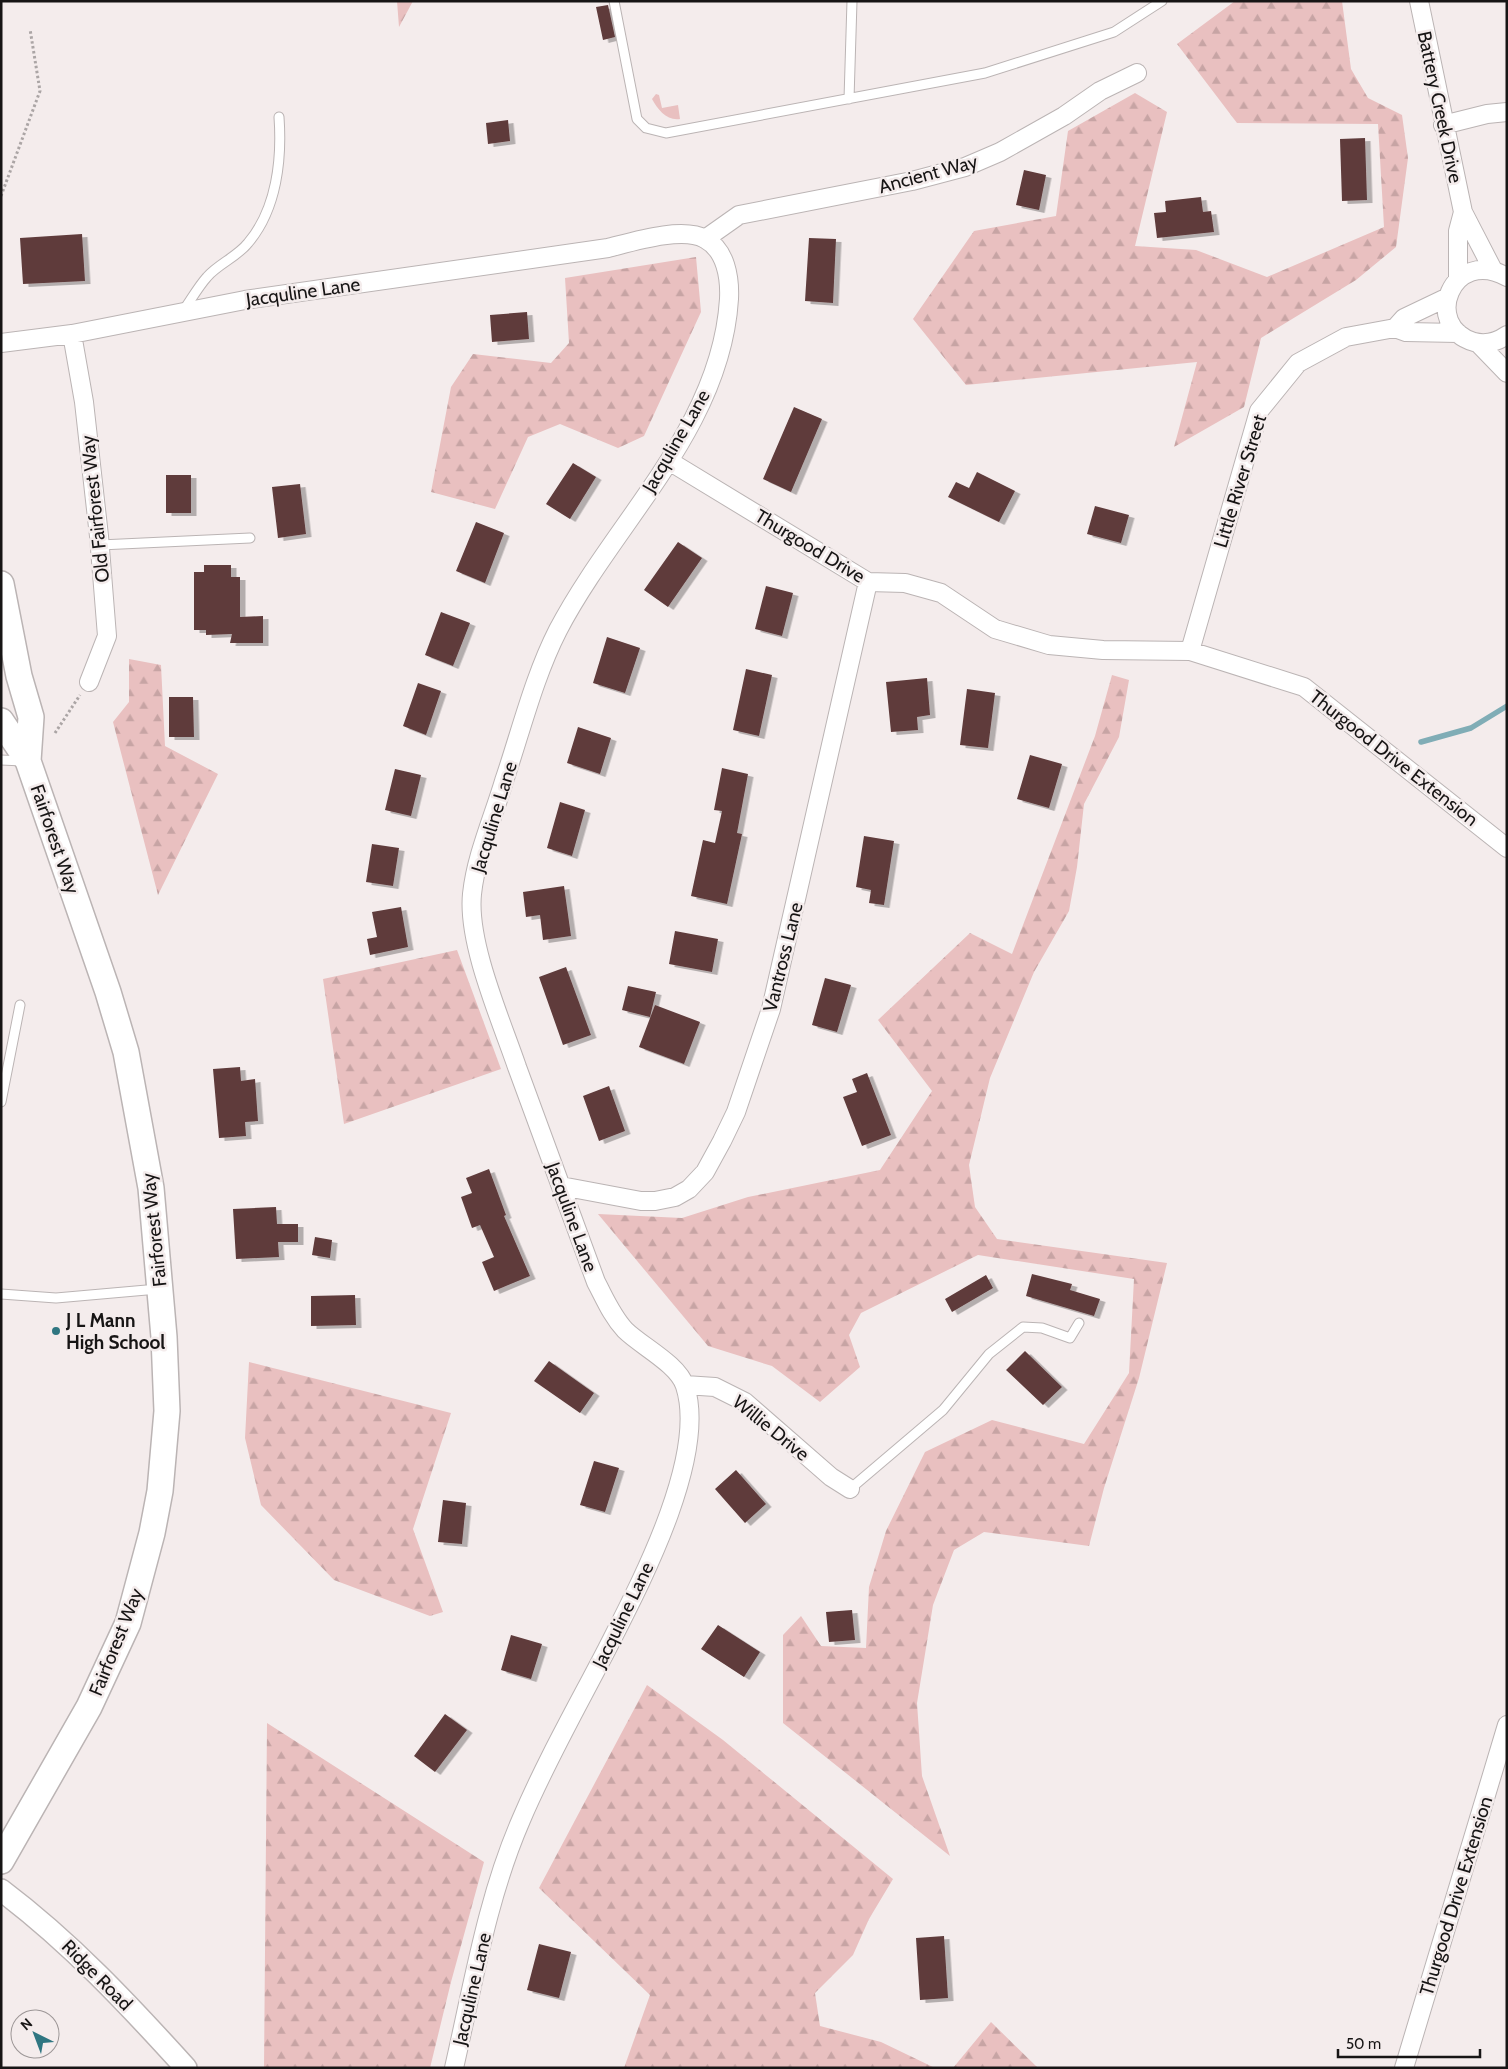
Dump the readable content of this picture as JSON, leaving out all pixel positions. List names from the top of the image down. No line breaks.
{"streets":{"main road":["Fairforest Way"],"street":["Battery Creek Drive","Ancient Way","Jacquline Lane","Little River Street","Old Fairforest Way","Thurgood Drive","Thurgood Drive Extension","Vantross Lane","Willie Drive","Ridge Road"]},"crossings":[["Ancient Way","Jacquline Lane"],["Jacquline Lane","Old Fairforest Way"],["Jacquline Lane","Thurgood Drive"],["Jacquline Lane","Vantross Lane"],["Jacquline Lane","Willie Drive"],["Little River Street","Thurgood Drive"],["Little River Street","Thurgood Drive Extension"],["Thurgood Drive","Thurgood Drive Extension"],["Thurgood Drive","Vantross Lane"]],"places":["J L Mann High School"],"scale_bar":"50 m","north":"top left"}
